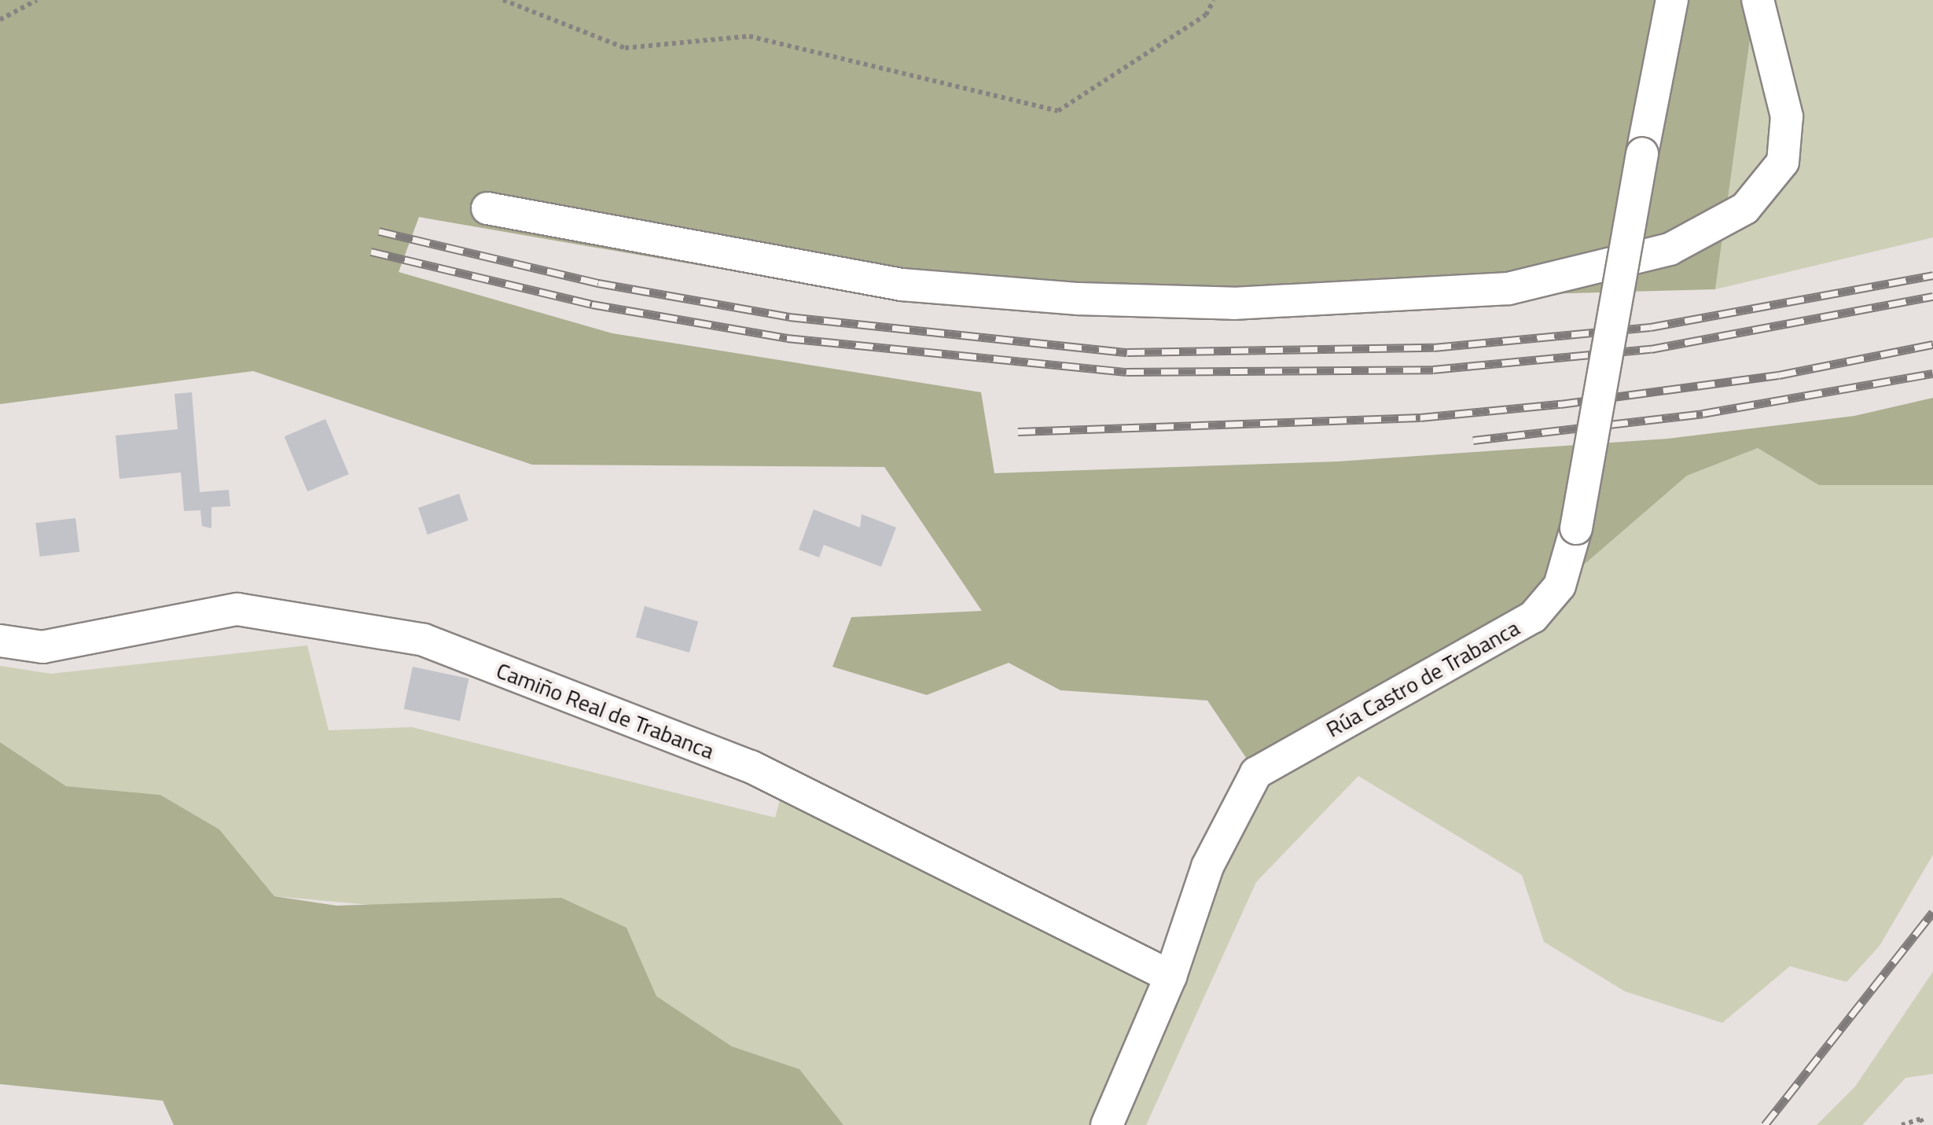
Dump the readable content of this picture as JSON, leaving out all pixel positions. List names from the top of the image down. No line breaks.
{"streets":{"street":["Rúa Castro de Trabanca","Camiño Real de Trabanca"]},"crossings":[["Rúa Castro de Trabanca","Camiño Real de Trabanca"]]}
